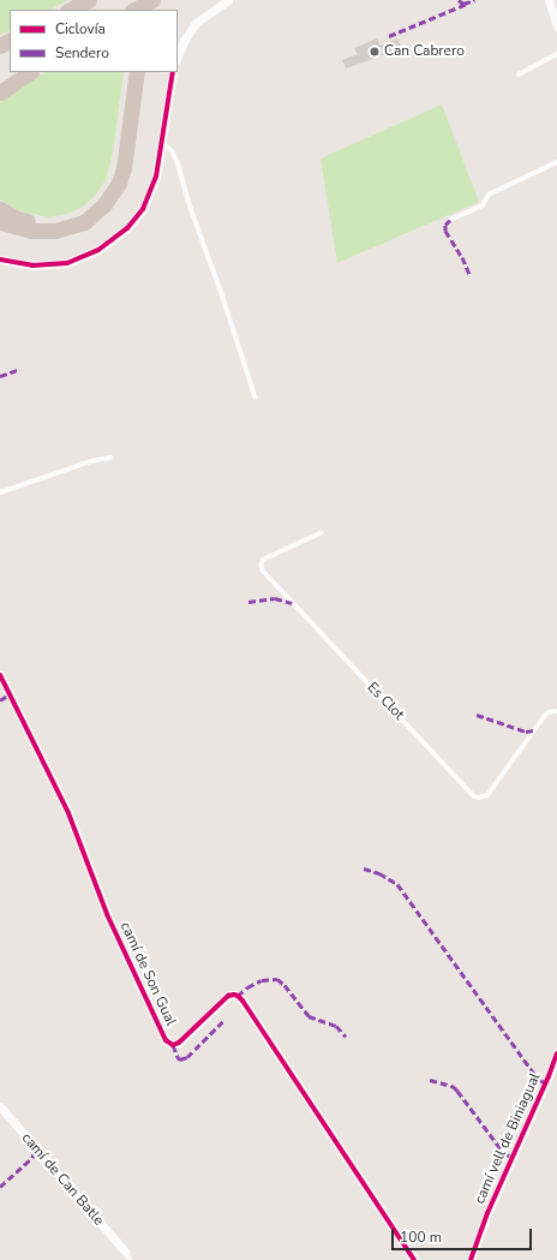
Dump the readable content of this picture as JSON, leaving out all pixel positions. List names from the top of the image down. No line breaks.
{"streets":{"street":["camí de Son Gual","camí vell de Biniagual","camí de Can Batle"],"lane":["Es Clot"]},"places":["Can Cabrero"],"legend":["Ciclovía","Sendero"],"scale_bar":"100 m"}
